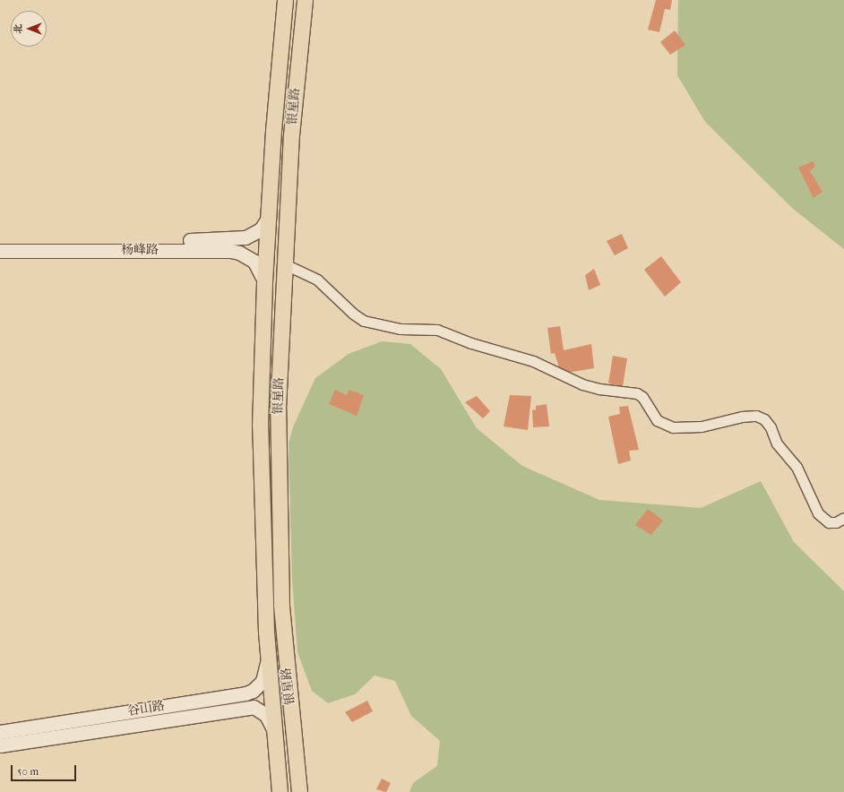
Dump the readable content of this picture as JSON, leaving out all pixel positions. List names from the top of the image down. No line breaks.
{"streets":{"main road":["银星路","杨峰路","谷山路"]},"crossings":[["银星路","杨峰路"],["银星路","谷山路"]],"scale_bar":"50 m","north":"left"}
